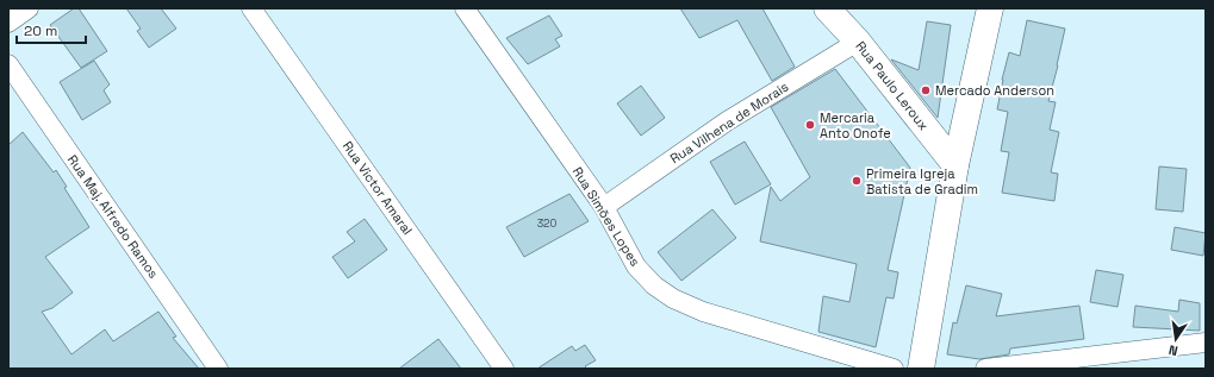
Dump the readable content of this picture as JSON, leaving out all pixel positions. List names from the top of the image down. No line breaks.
{"streets":{"street":["Rua Paulo Leroux","Rua Vilhena de Morais","Rua Victor Amaral","Rua Maj. Alfredo Ramos","Rua Simões Lopes"]},"crossings":[["Rua Paulo Leroux","Rua Vilhena de Morais"],["Rua Vilhena de Morais","Rua Simões Lopes"]],"places":["Mercado Anderson","Mercaria Anto Onofe","Primeira Igreja Batista de Gradim"],"house_numbers":["320"],"scale_bar":"20 m","north":"bottom"}
